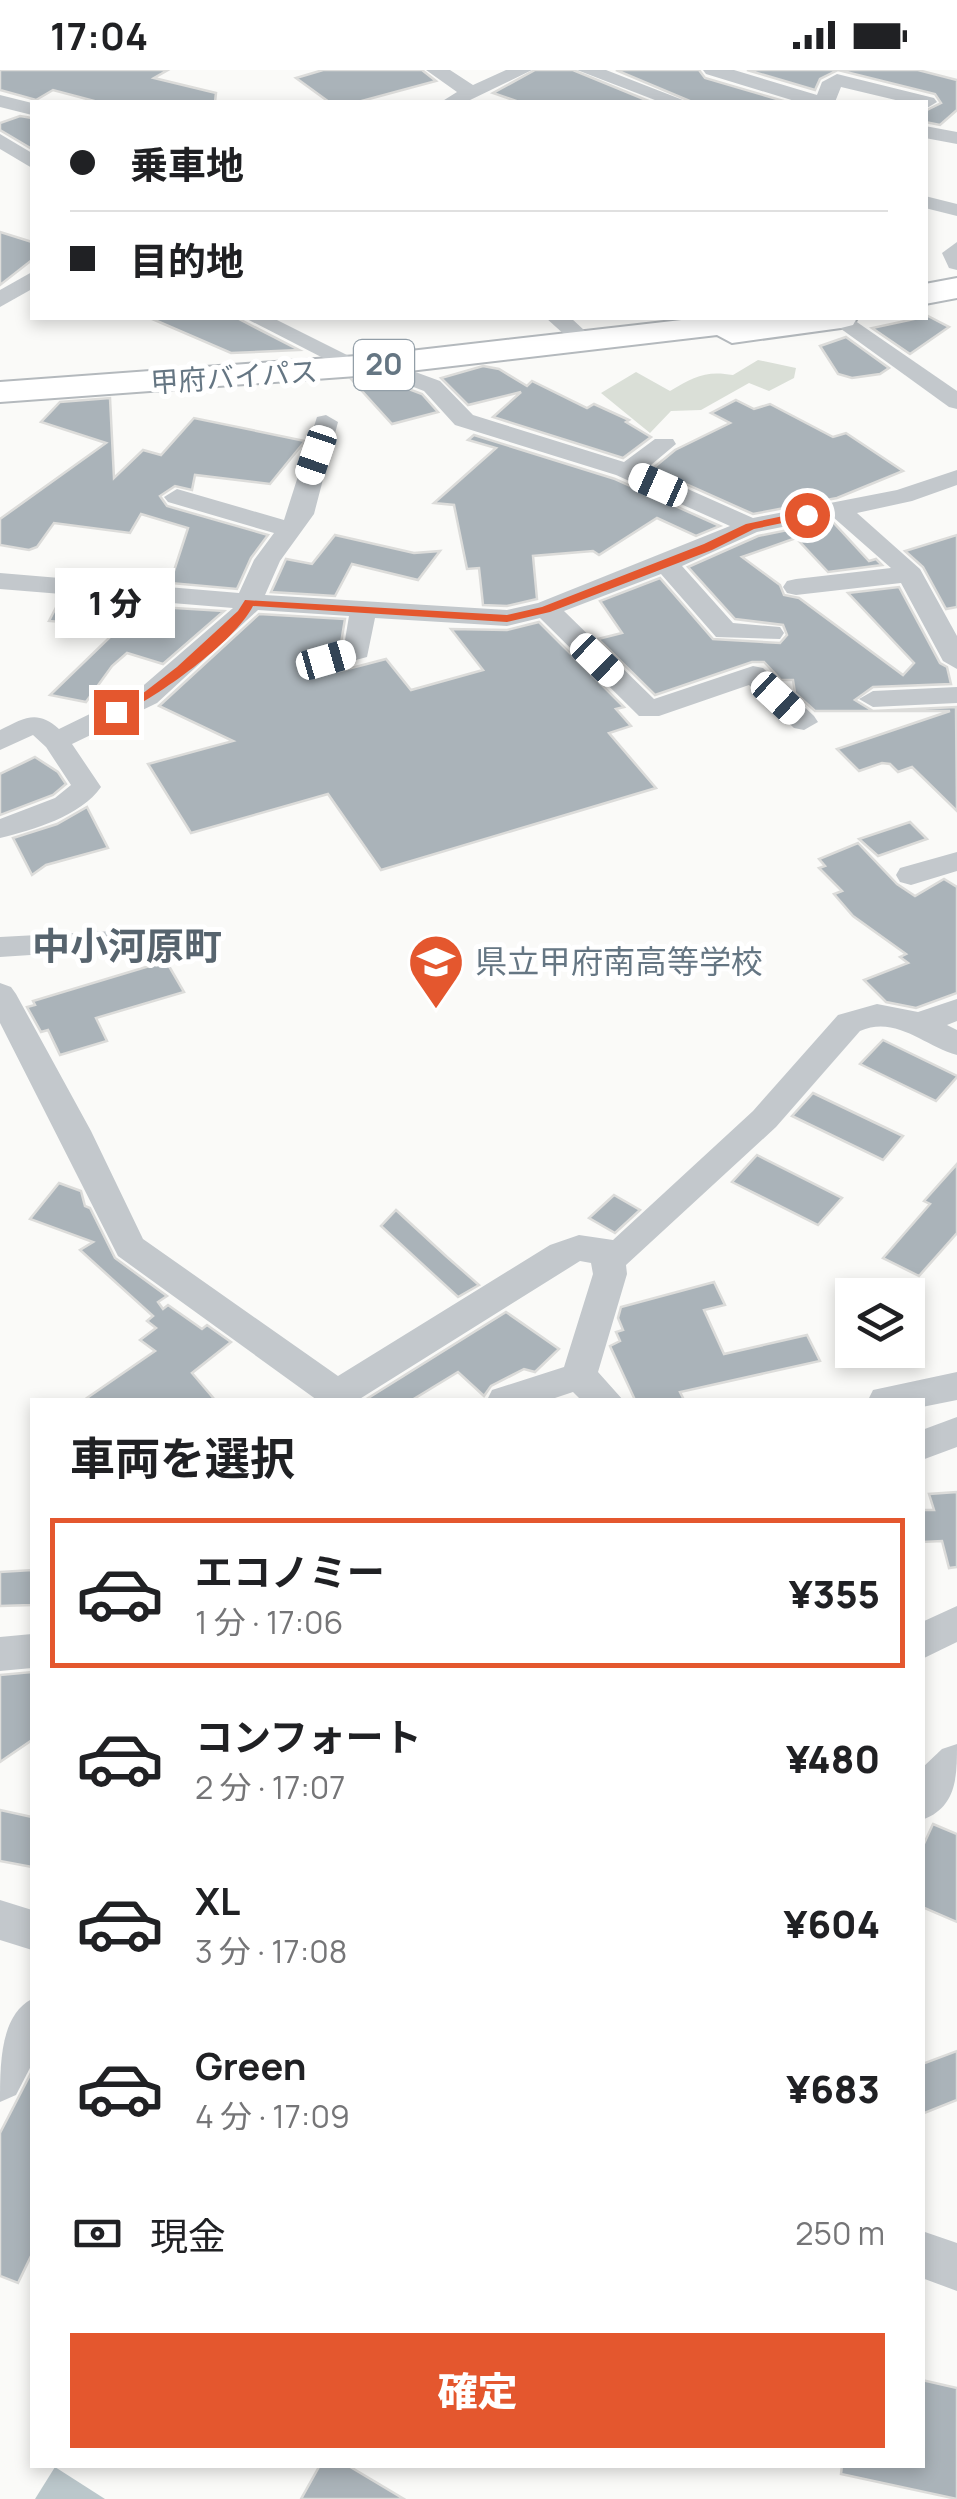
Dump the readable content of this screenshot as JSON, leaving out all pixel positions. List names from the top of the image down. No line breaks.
{"streets":{"highway":["20","甲府バイパス"]},"districts":["中小河原町"],"places":{"school or university":["県立甲府南高等学校"]},"page":{"status":"17:04","banner":["乗車地","目的地"],"bubble":"1 分","heading":"車両を選択","list":[{"name":"エコノミー","note":"1 分 · 17:06","value":"¥355"},{"name":"コンフォート","note":"2 分 · 17:07","value":"¥480"},{"name":"XL","note":"3 分 · 17:08","value":"¥604"},{"name":"Green","note":"4 分 · 17:09","value":"¥683"}],"pay":["現金","250 m"],"buttons":"確定"}}
